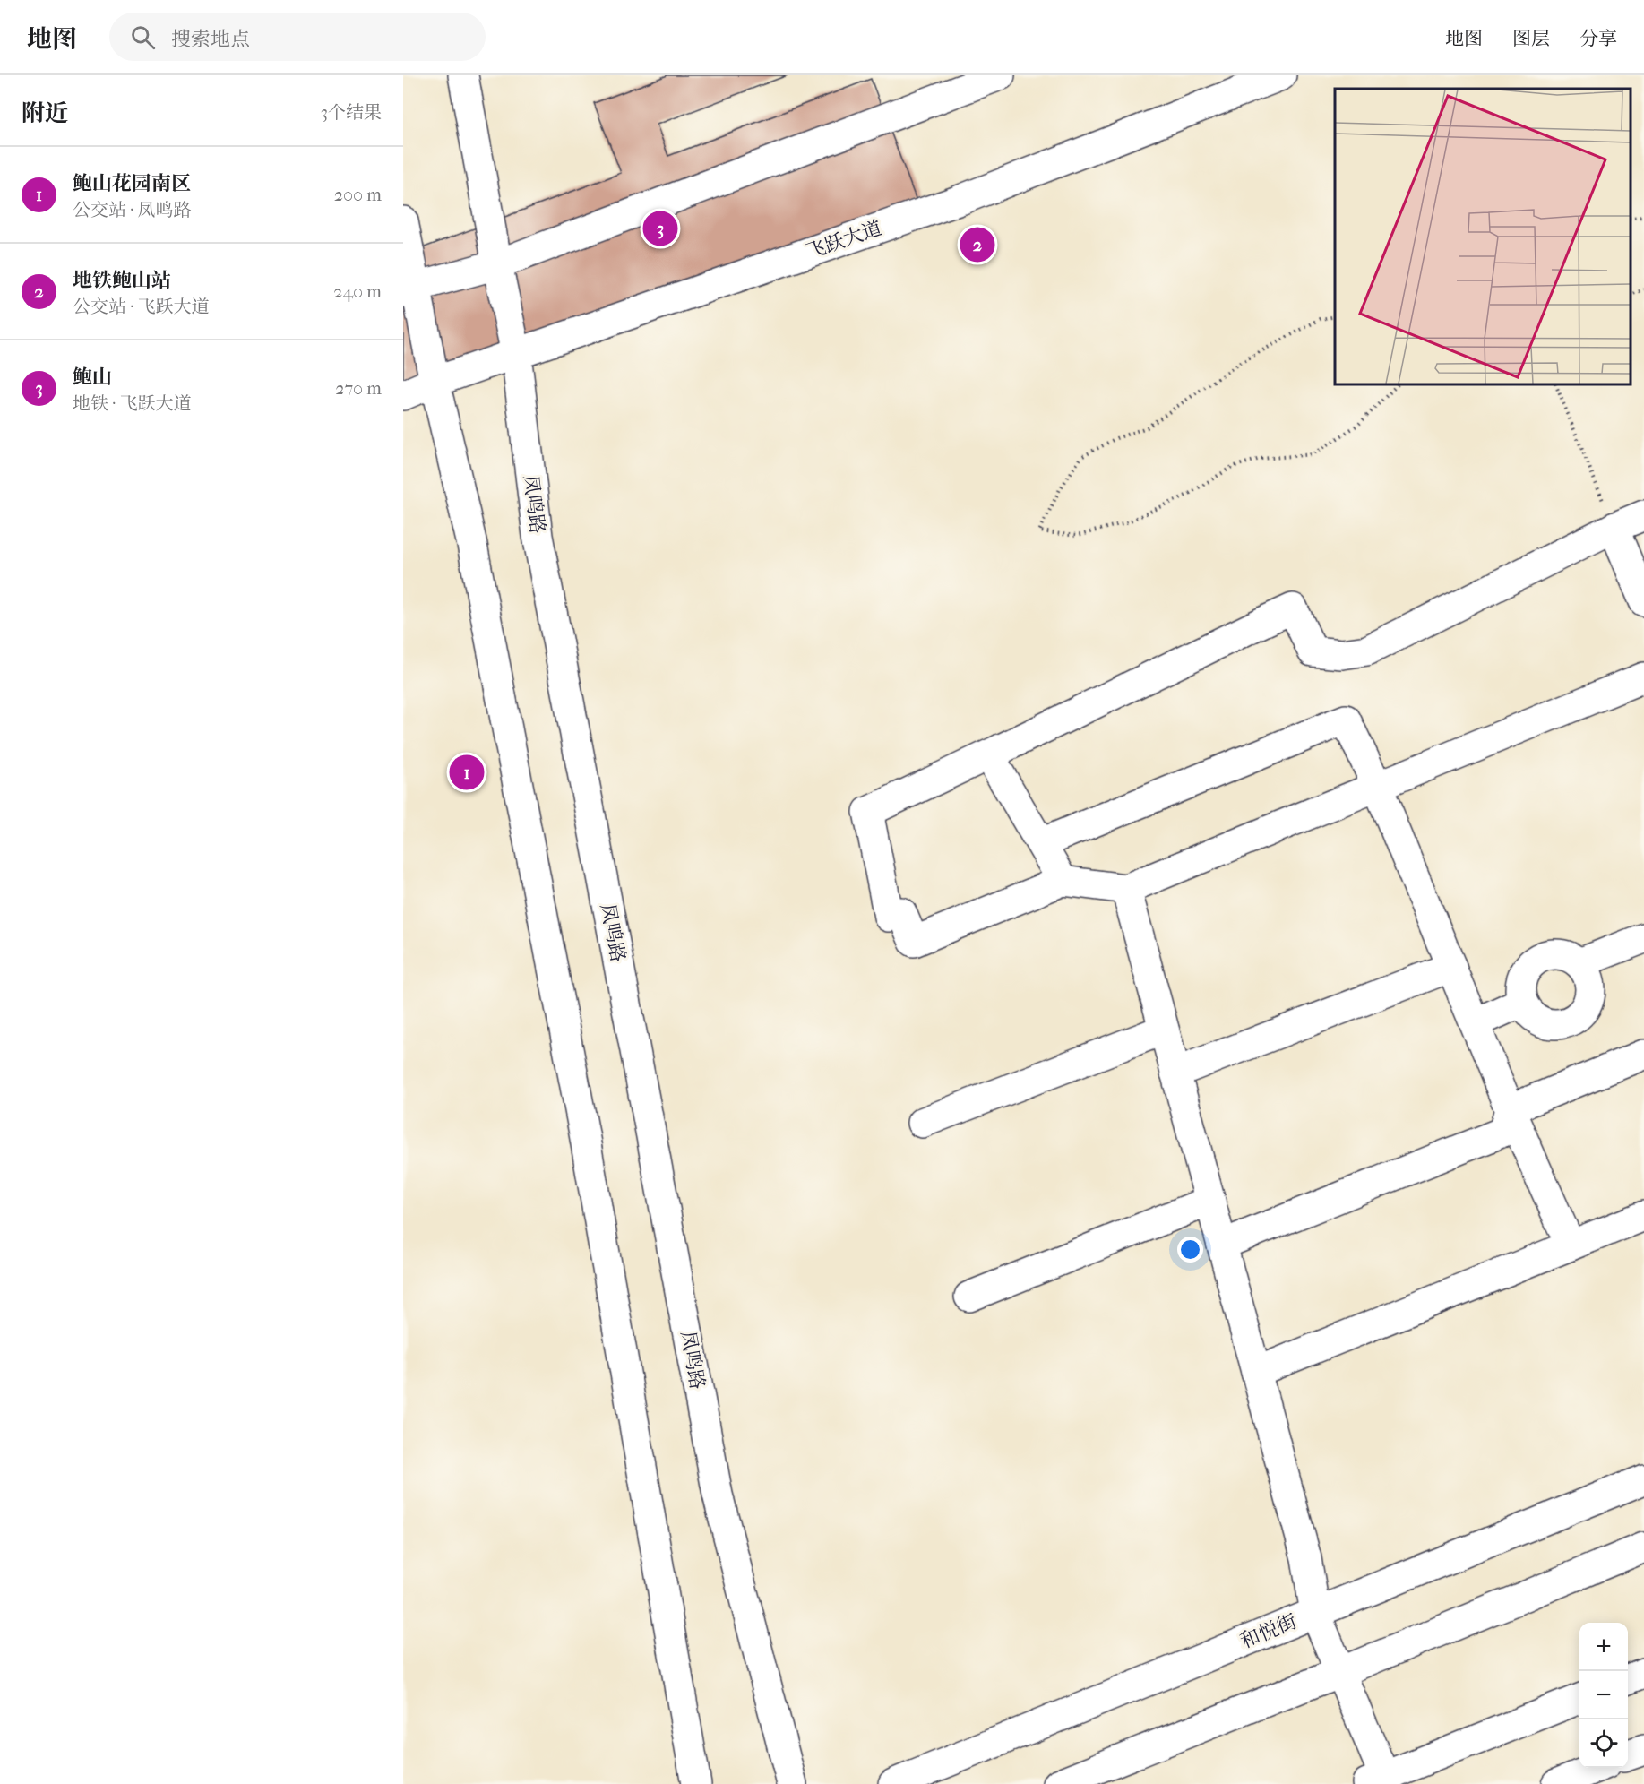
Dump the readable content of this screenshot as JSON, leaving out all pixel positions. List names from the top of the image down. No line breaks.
{"streets":{"main road":["飞跃大道","凤鸣路","和悦街"]},"crossings":[["飞跃大道","凤鸣路"]],"page":{"header":"地图","search":"搜索地点","nav":["地图","图层","分享"],"heading":["附近","3个结果"],"list":[{"mark":"1","name":"鲍山花园南区","note":"公交站 · 凤鸣路","value":"200 m"},{"mark":"2","name":"地铁鲍山站","note":"公交站 · 飞跃大道","value":"240 m"},{"mark":"3","name":"鲍山","note":"地铁 · 飞跃大道","value":"270 m"}],"pins":["3","2","1"],"map_buttons":["+","−"]}}
